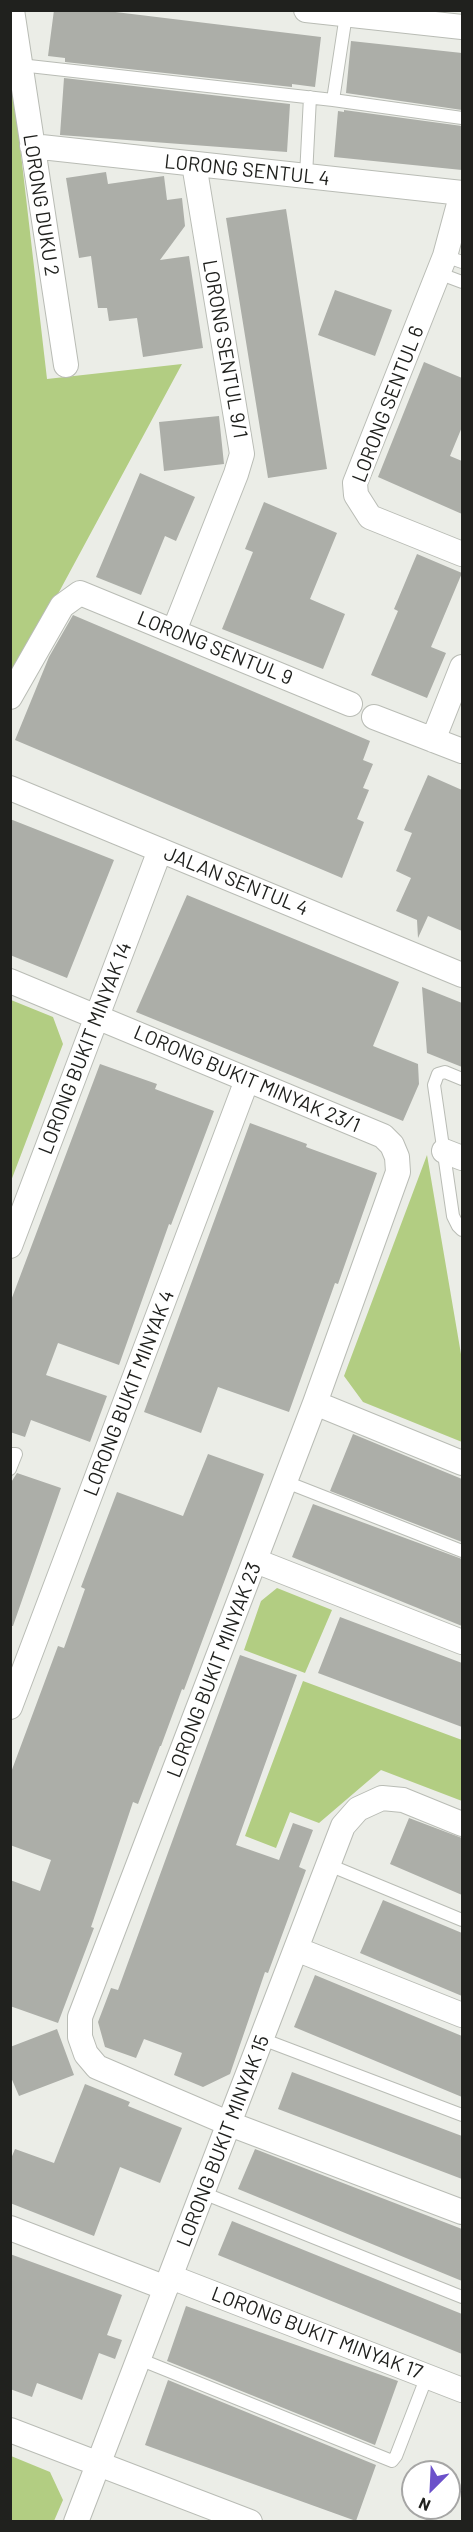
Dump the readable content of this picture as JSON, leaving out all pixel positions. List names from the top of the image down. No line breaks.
{"streets":{"street":["LORONG SENTUL 4","LORONG DUKU 2","LORONG SENTUL 9/1","LORONG SENTUL 6","LORONG SENTUL 9","JALAN SENTUL 4","LORONG BUKIT MINYAK 14","LORONG BUKIT MINYAK 23/1","LORONG BUKIT MINYAK 4","LORONG BUKIT MINYAK 23","LORONG BUKIT MINYAK 15","LORONG BUKIT MINYAK 17"]},"crossings":[["LORONG SENTUL 4","LORONG DUKU 2"],["LORONG SENTUL 4","LORONG SENTUL 9/1"],["LORONG SENTUL 4","LORONG SENTUL 6"],["LORONG SENTUL 9/1","LORONG SENTUL 9"],["JALAN SENTUL 4","LORONG BUKIT MINYAK 14"],["LORONG BUKIT MINYAK 14","LORONG BUKIT MINYAK 23/1"],["LORONG BUKIT MINYAK 23/1","LORONG BUKIT MINYAK 4"],["LORONG BUKIT MINYAK 23/1","LORONG BUKIT MINYAK 23"],["LORONG BUKIT MINYAK 23","LORONG BUKIT MINYAK 15"],["LORONG BUKIT MINYAK 15","LORONG BUKIT MINYAK 17"]],"north":"bottom left"}
